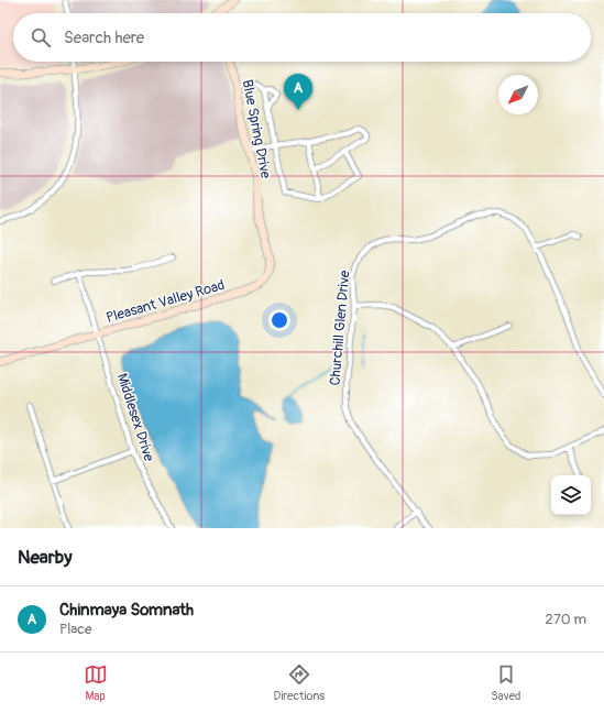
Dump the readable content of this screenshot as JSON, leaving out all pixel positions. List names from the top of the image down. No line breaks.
{"streets":{"street":["Blue Spring Drive","Pleasant Valley Road","Churchill Glen Drive","Middlesex Drive"]},"crossings":[["Blue Spring Drive","Pleasant Valley Road"],["Pleasant Valley Road","Middlesex Drive"]],"north":"bottom left","page":{"search":"Search here","pins":"A","heading":"Nearby","list":[{"mark":"A","name":"Chinmaya Somnath","note":"Place","value":"270 m"}],"nav":["Map","Directions","Saved"]}}
